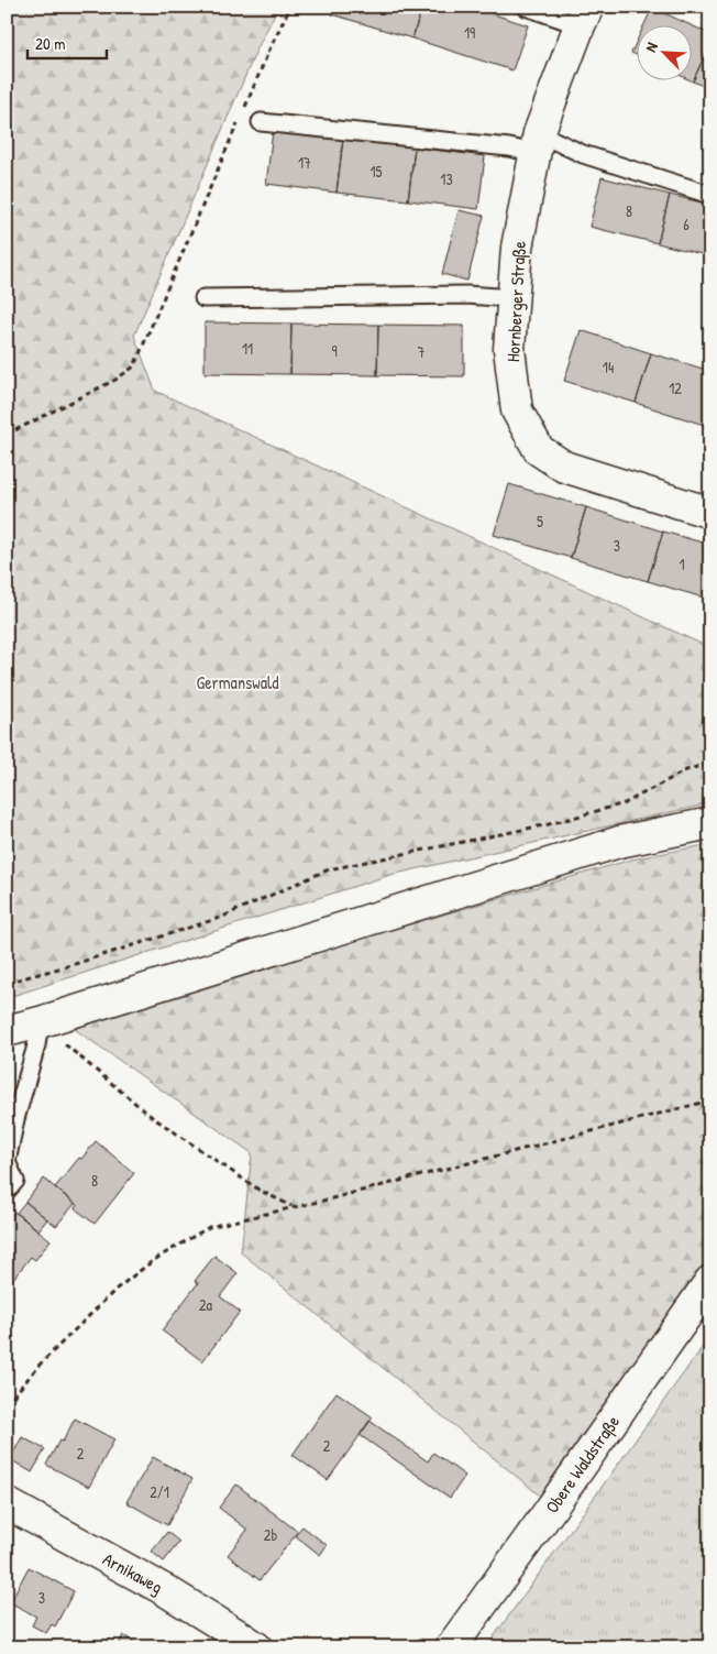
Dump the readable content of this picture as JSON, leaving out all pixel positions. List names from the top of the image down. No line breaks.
{"streets":{"street":["Hornberger Straße","Obere Waldstraße","Arnikaweg"]},"parks":["Germanswald"],"house_numbers":["19","17","15","13","8","6","11","9","7","14","12","5","3","1","8","2a","2","2","2/1","2b","3"],"scale_bar":"20 m","north":"top left"}
